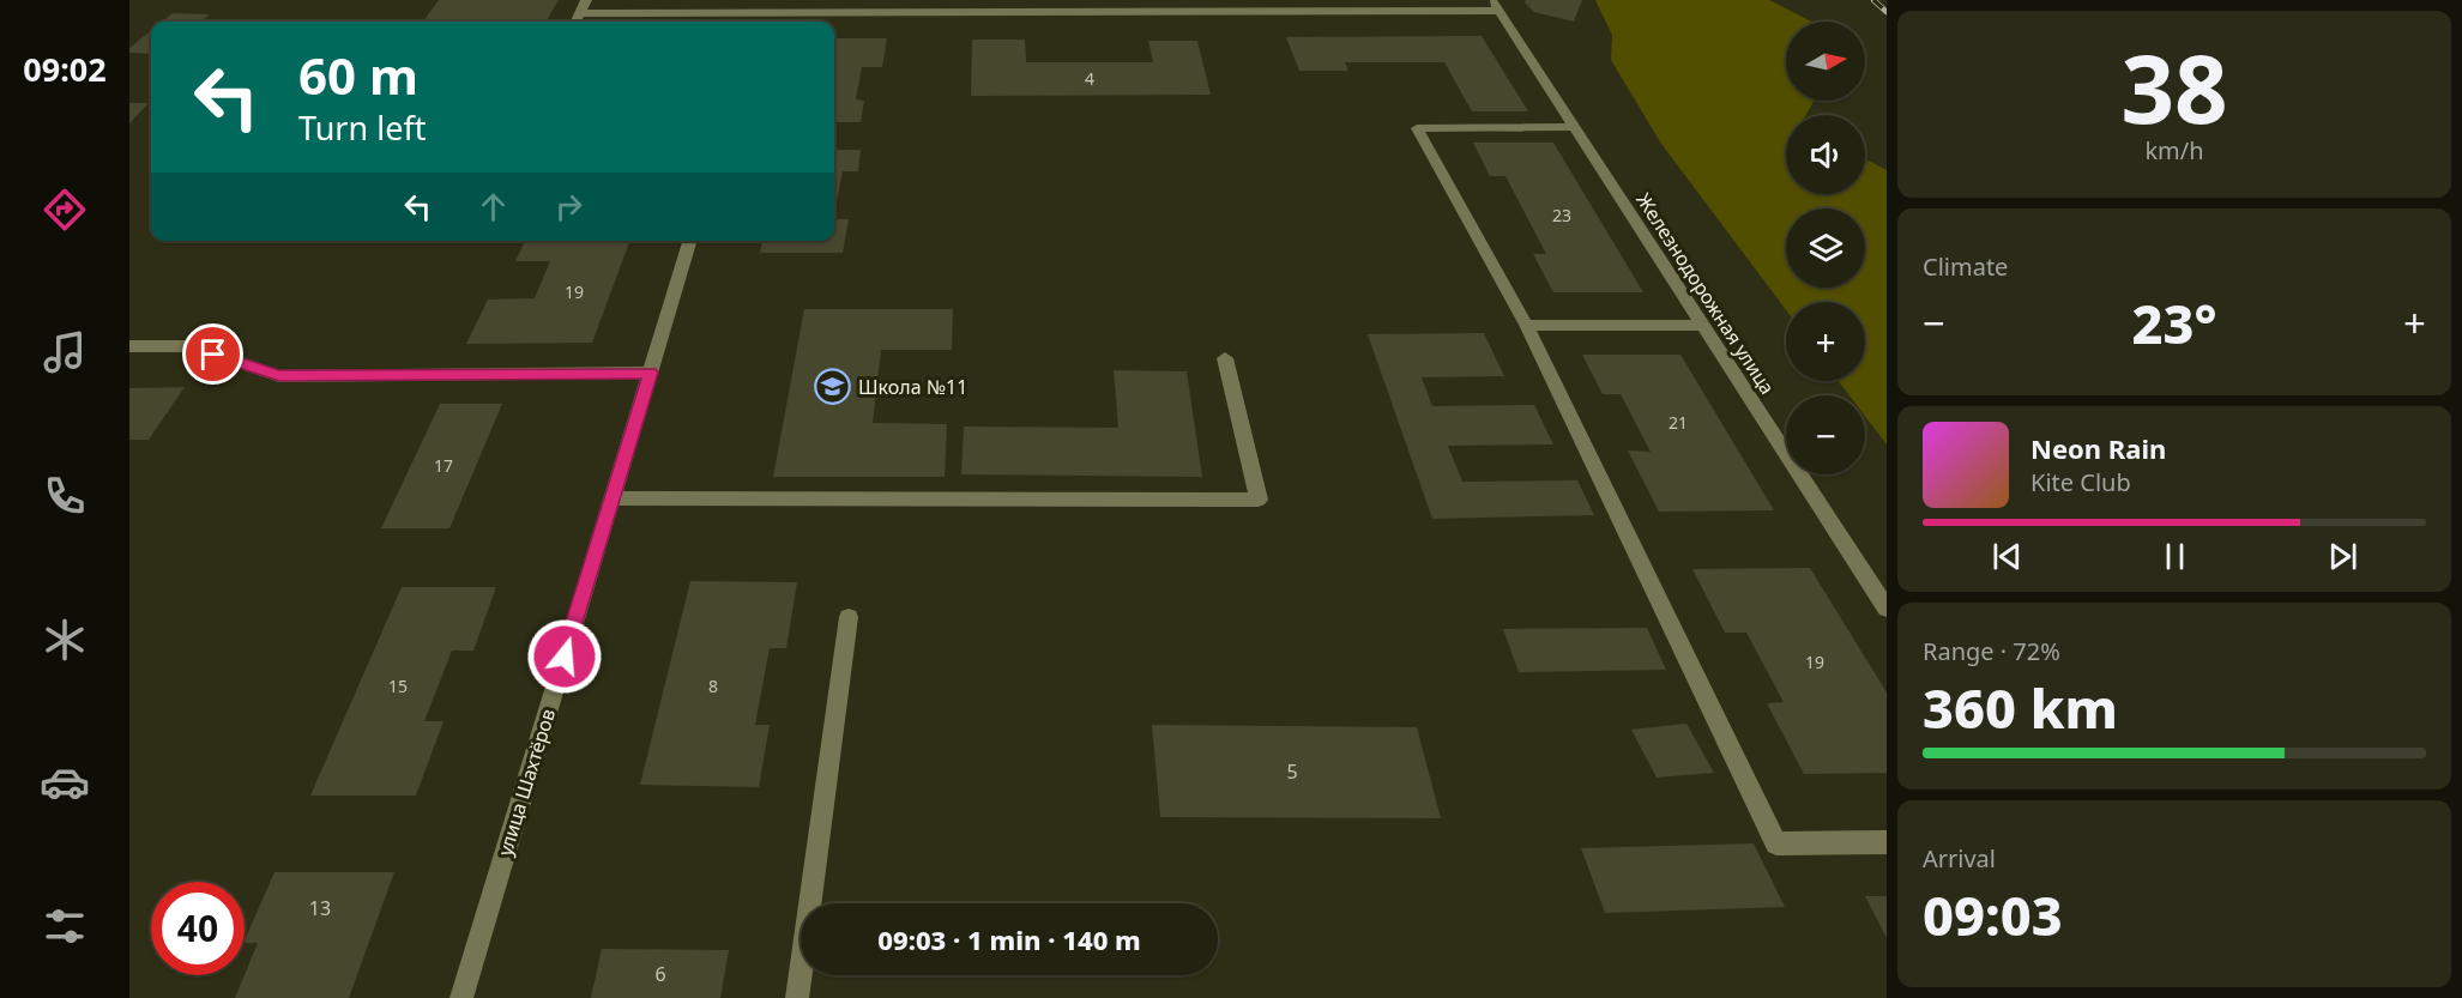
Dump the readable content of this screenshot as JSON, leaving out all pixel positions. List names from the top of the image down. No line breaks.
{"streets":{"street":["Железнодорожная улица","улица Шахтёров"]},"places":{"school or university":["Школа №11"]},"house_numbers":["4","23","19","21","17","19","15","8","5","13","6"],"north":"right","page":{"tabs":"09:02","tile":[["38","km/h"],"Climate",["Range · 72%","360 km"],["Arrival","09:03"]],"map_buttons":["+","−"],"turn":["60 m","Turn left"],"heat":["−","23°","+"],"song":["Neon Rain","Kite Club"],"limit":"40","trip":"09:03 · 1 min · 140 m"}}
